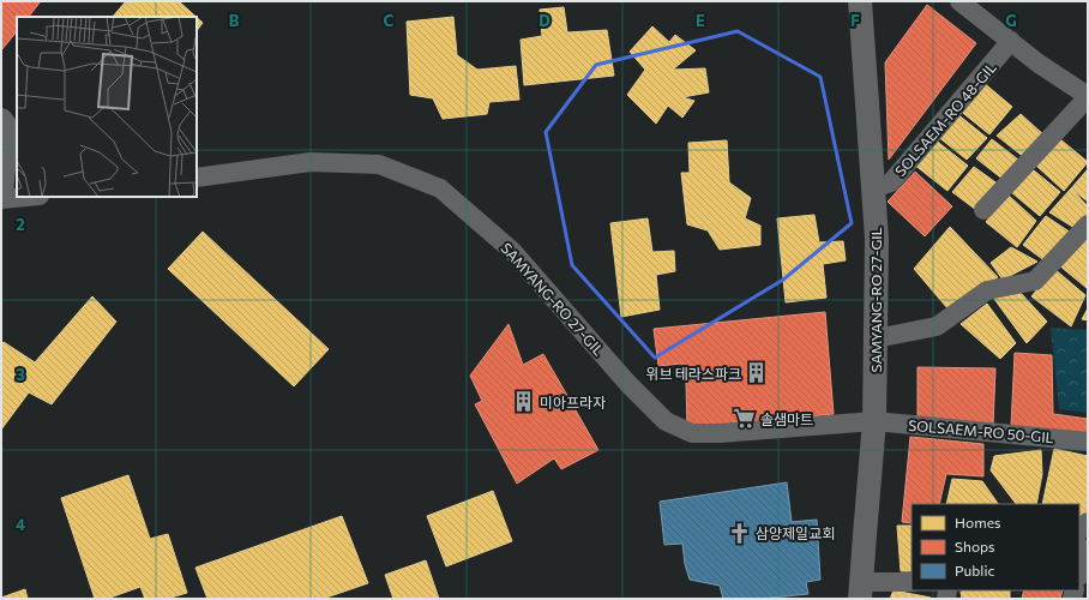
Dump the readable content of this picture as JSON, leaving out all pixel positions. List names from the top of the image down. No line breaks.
{"streets":{"street":["SOLSAEM-RO 48-GIL","SAMYANG-RO 27-GIL","SOLSAEM-RO 50-GIL"]},"crossings":[["SOLSAEM-RO 48-GIL","SAMYANG-RO 27-GIL"],["SAMYANG-RO 27-GIL","SOLSAEM-RO 50-GIL"]],"places":{"building":["위브 테라스파크","미아프라자"],"supermarket":["솔샘마트"],"church":["삼양제일교회"]},"legend":["Homes","Shops","Public"],"grid":{"columns":["B","C","D","E","F","G"],"rows":["2","3","4"]}}
